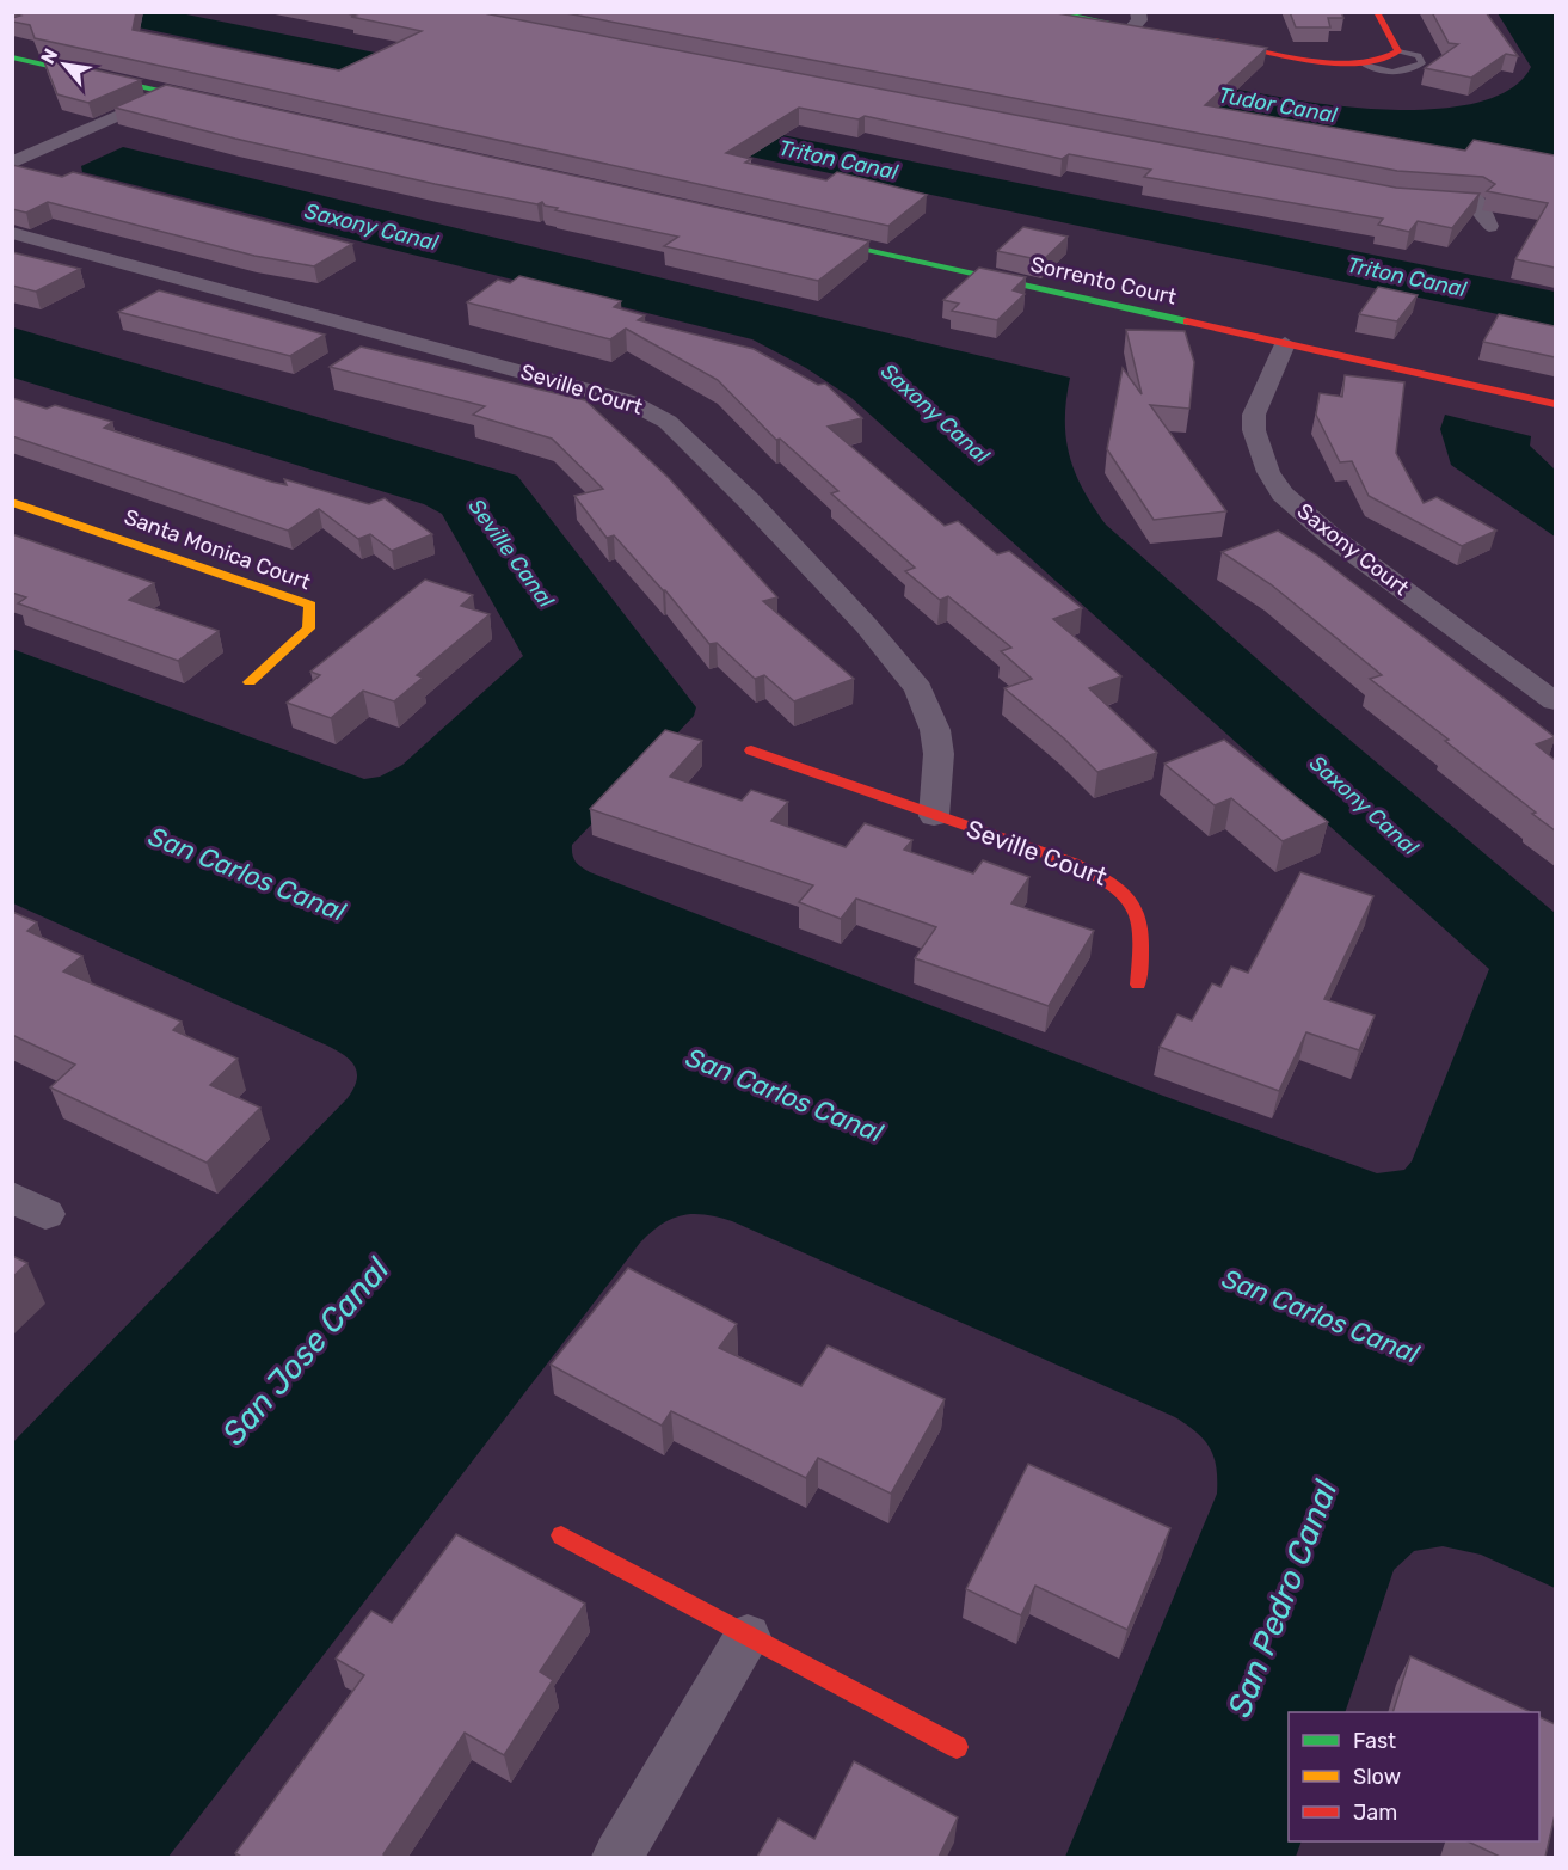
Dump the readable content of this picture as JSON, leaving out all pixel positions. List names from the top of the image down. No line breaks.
{"streets":{"street":["Sorrento Court","Seville Court","Santa Monica Court","Saxony Court"]},"crossings":[["Sorrento Court","Saxony Court"]],"water":["Tudor Canal","Triton Canal","Saxony Canal","Seville Canal","San Carlos Canal","San Jose Canal","San Pedro Canal"],"legend":["Fast","Slow","Jam"],"north":"top left"}
